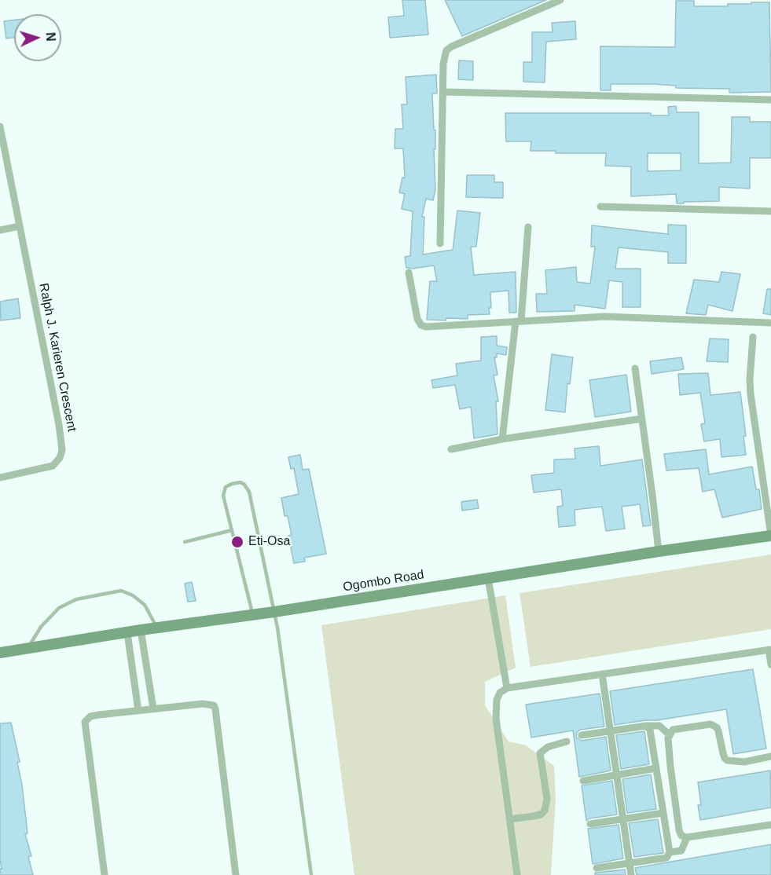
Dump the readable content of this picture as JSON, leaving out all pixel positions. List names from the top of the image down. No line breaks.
{"streets":{"main road":["Ogombo Road"],"street":["Ralph J. Karieren Crescent"]},"places":["Eti-Osa"],"north":"right"}
